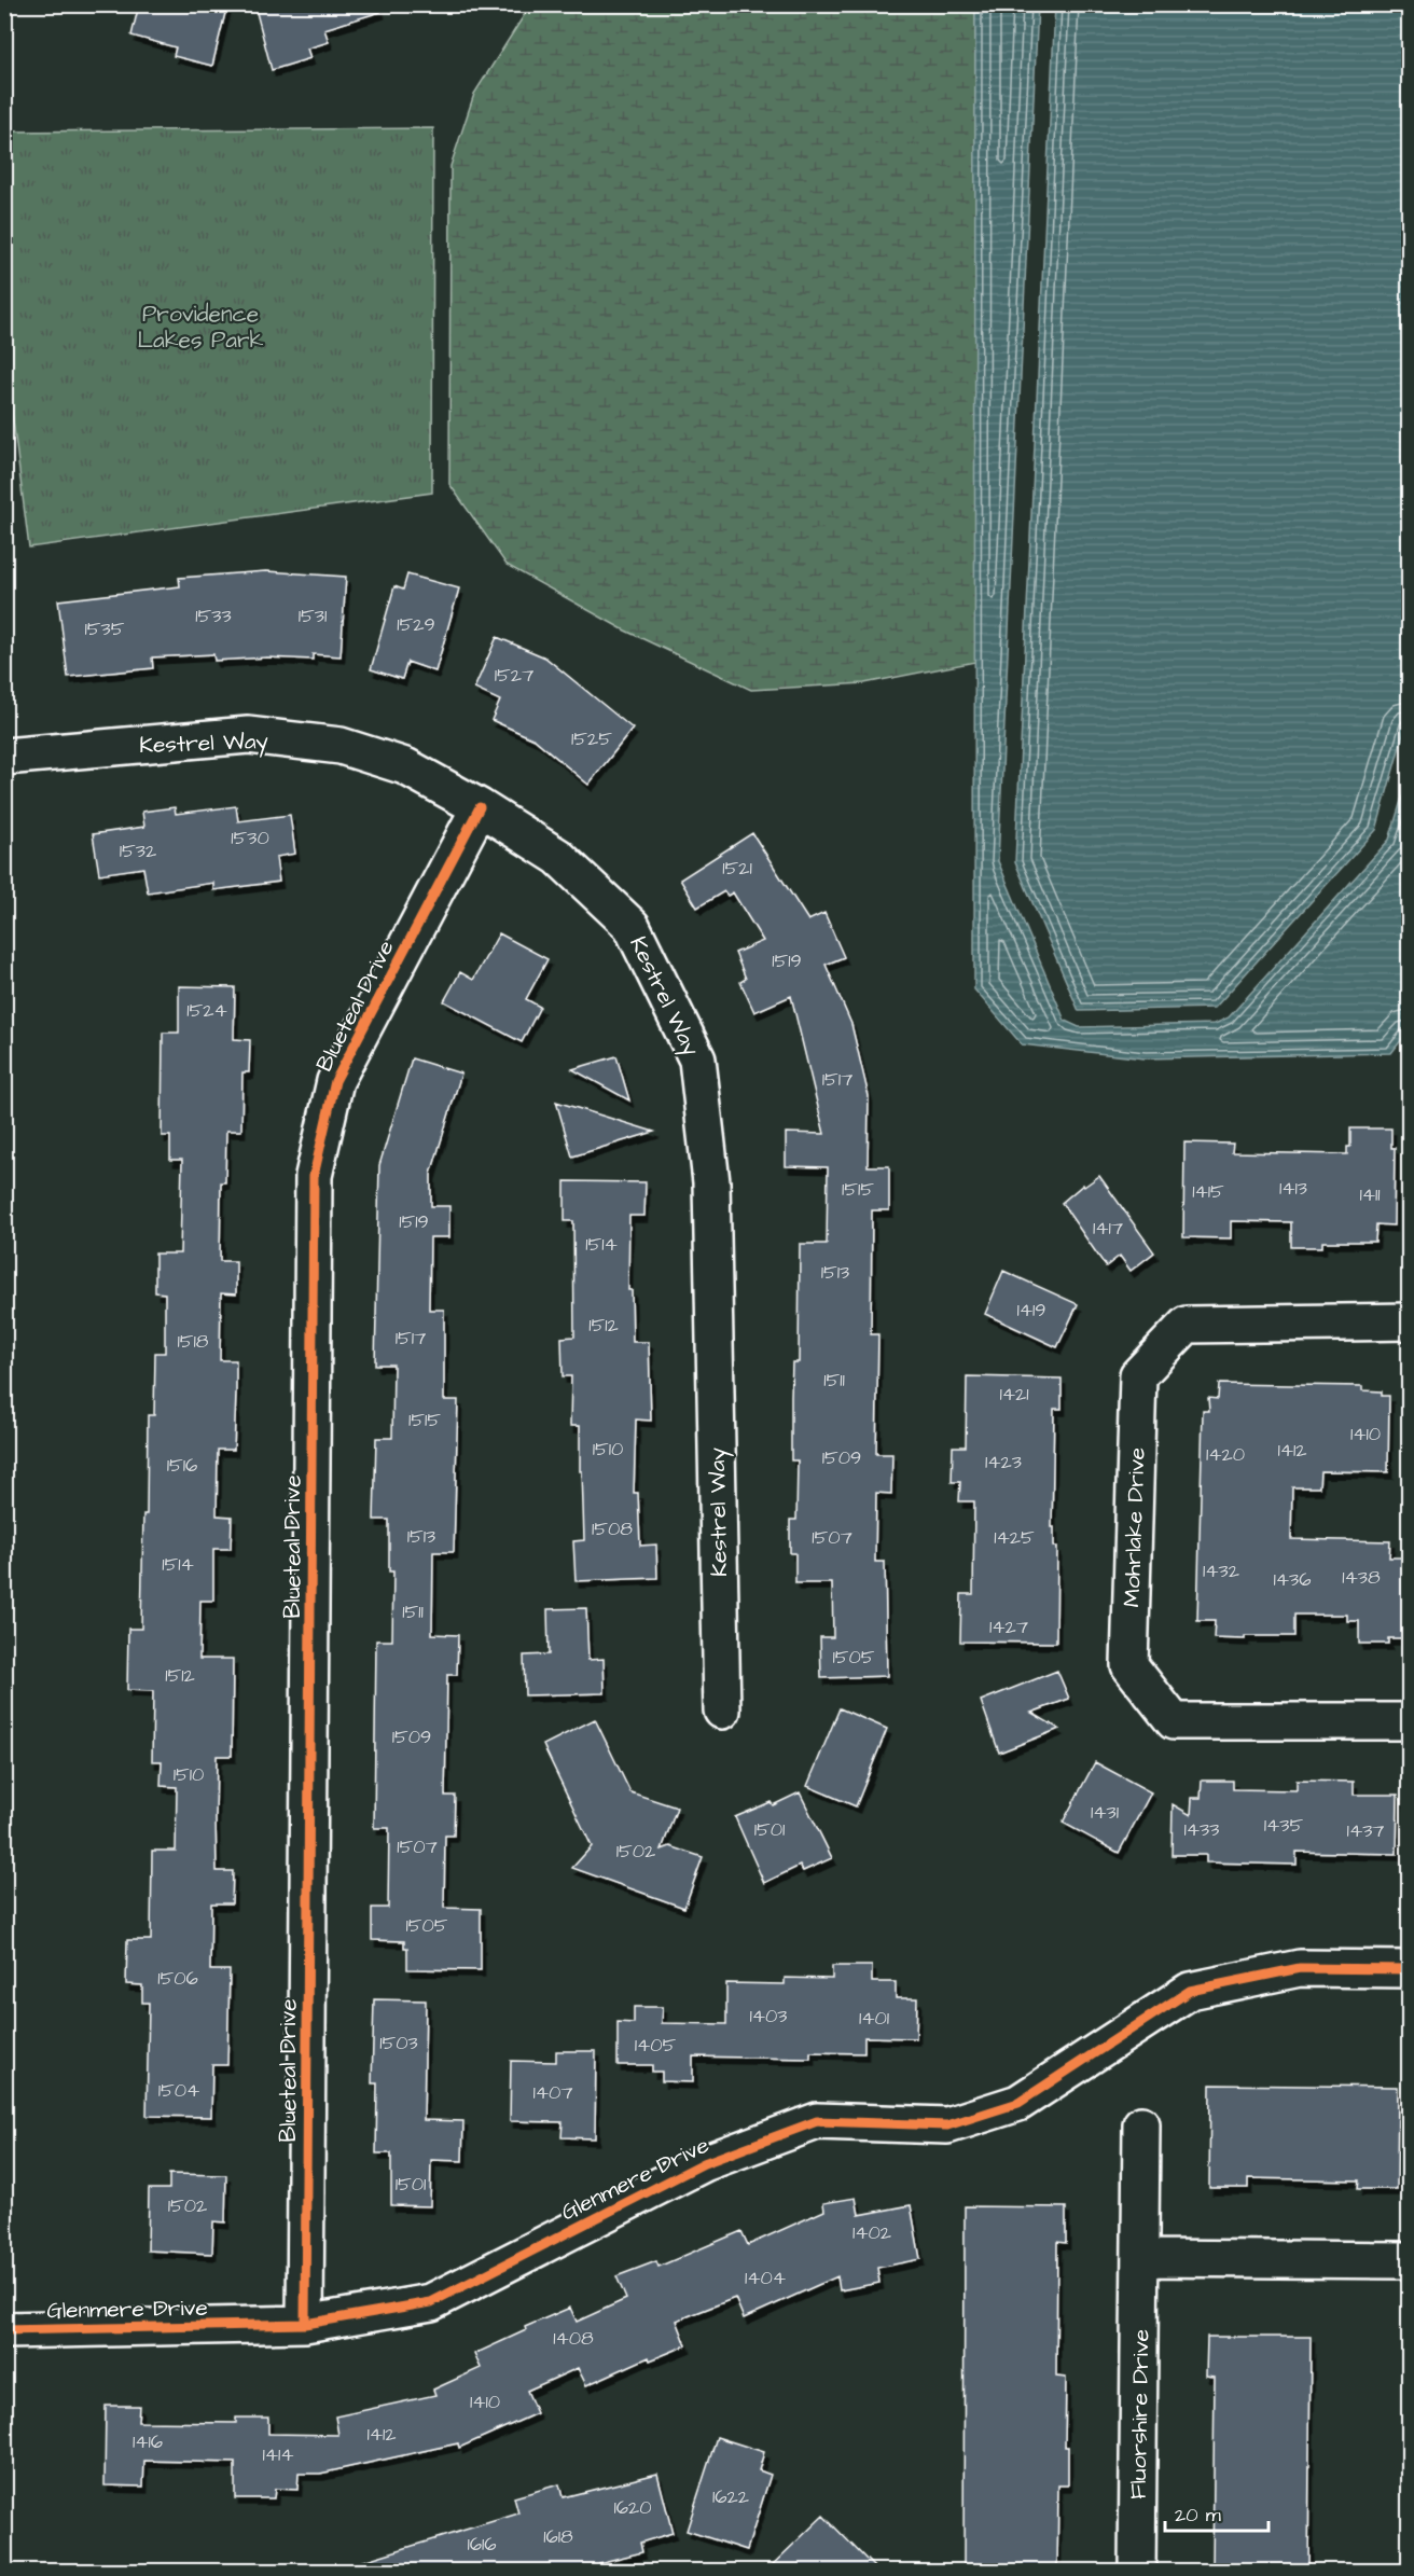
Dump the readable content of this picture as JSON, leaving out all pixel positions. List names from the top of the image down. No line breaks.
{"streets":{"street":["Kestrel Way","Blueteal Drive","Mohrlake Drive","Glenmere Drive","Fluorshire Drive"]},"crossings":[["Kestrel Way","Blueteal Drive"],["Blueteal Drive","Glenmere Drive"]],"parks":["Providence Lakes Park"],"house_numbers":["1533","1531","1529","1535","1527","1525","1530","1532","1521","1519","1524","1517","1413","1515","1415","1411","1519","1417","1514","1513","1419","1512","1517","1518","1511","1421","1515","1410","1510","1412","1420","1509","1423","1516","1508","1513","1507","1425","1514","1432","1438","1436","1511","1427","1505","1512","1509","1510","1431","1435","1501","1433","1437","1507","1502","1505","1506","1403","1401","1503","1405","1504","1407","1501","1502","1402","1404","1408","1410","1412","1416","1414","1622","1620","1618","1616"],"scale_bar":"20 m"}
